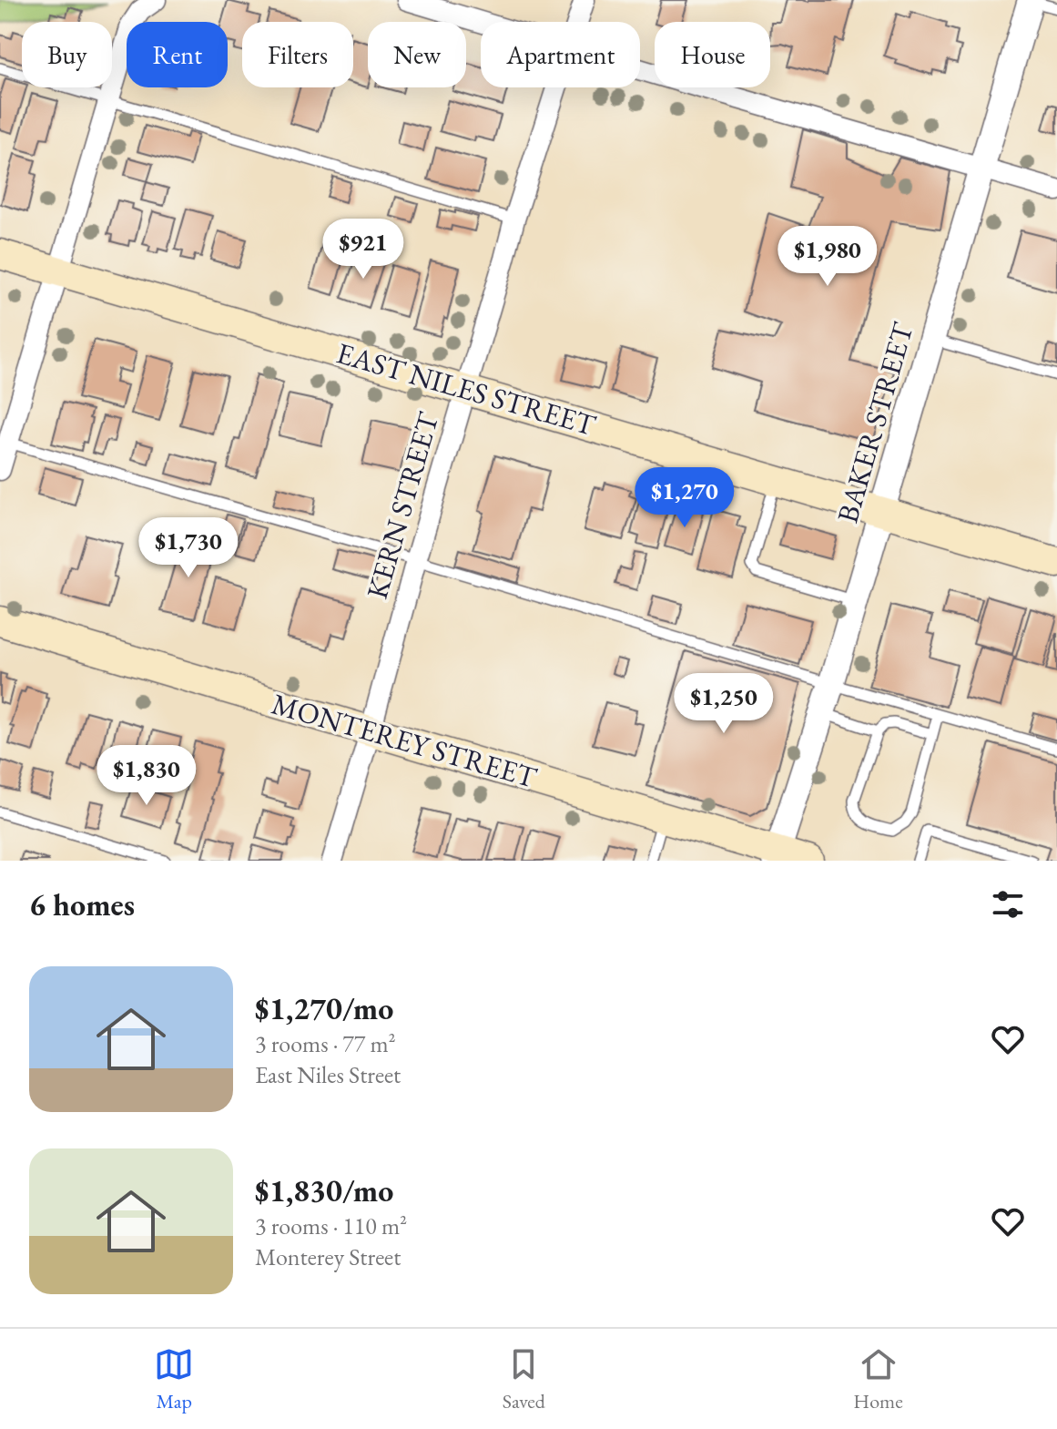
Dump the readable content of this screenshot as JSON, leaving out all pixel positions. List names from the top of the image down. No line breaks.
{"streets":{"main road":["EAST NILES STREET","MONTEREY STREET"],"street":["BAKER STREET","KERN STREET"]},"crossings":[["EAST NILES STREET","BAKER STREET"],["EAST NILES STREET","KERN STREET"],["BAKER STREET","MONTEREY STREET"],["KERN STREET","MONTEREY STREET"]],"page":{"chip":["Buy","Rent","Filters","New","Apartment","House"],"price":["$921","$1,980","$1,270","$1,730","$1,250","$1,830"],"heading":"6 homes","list":[{"name":"$1,270/mo","note":"3 rooms · 77 m² · East Niles Street"},{"name":"$1,830/mo","note":"3 rooms · 110 m² · Monterey Street"}],"tabs":["Map","Saved","Home"]}}
